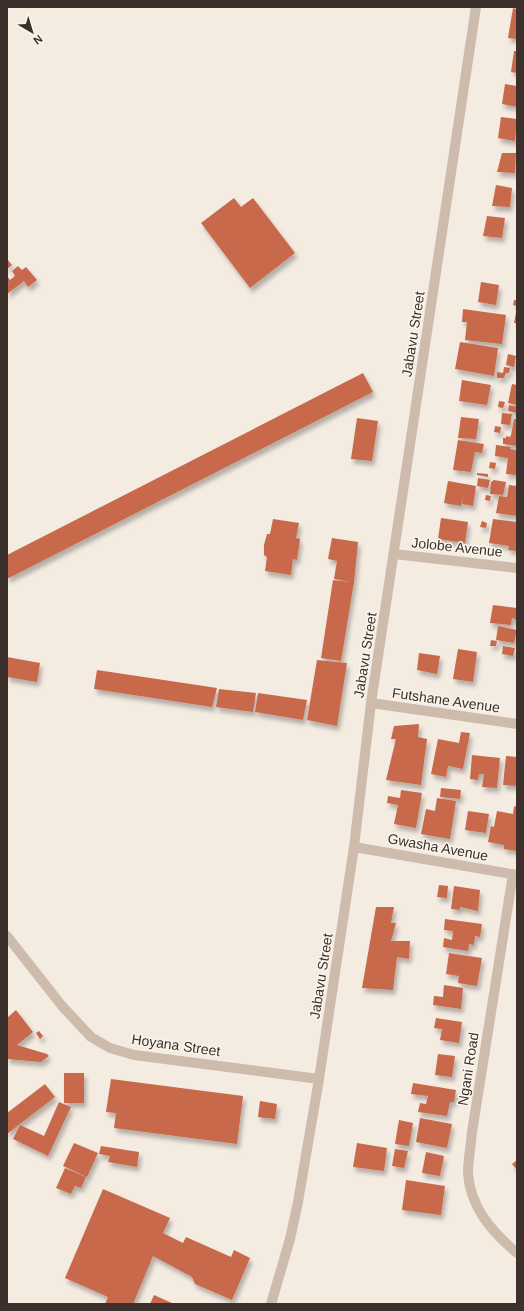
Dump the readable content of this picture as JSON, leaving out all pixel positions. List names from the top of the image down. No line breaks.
{"streets":{"street":["Jabavu Street","Jolobe Avenue","Futshane Avenue","Gwasha Avenue","Hoyana Street","Ngani Road"]},"crossings":[["Jabavu Street","Jolobe Avenue"],["Jabavu Street","Futshane Avenue"],["Jabavu Street","Gwasha Avenue"],["Jabavu Street","Hoyana Street"],["Gwasha Avenue","Ngani Road"]],"north":"bottom right"}
